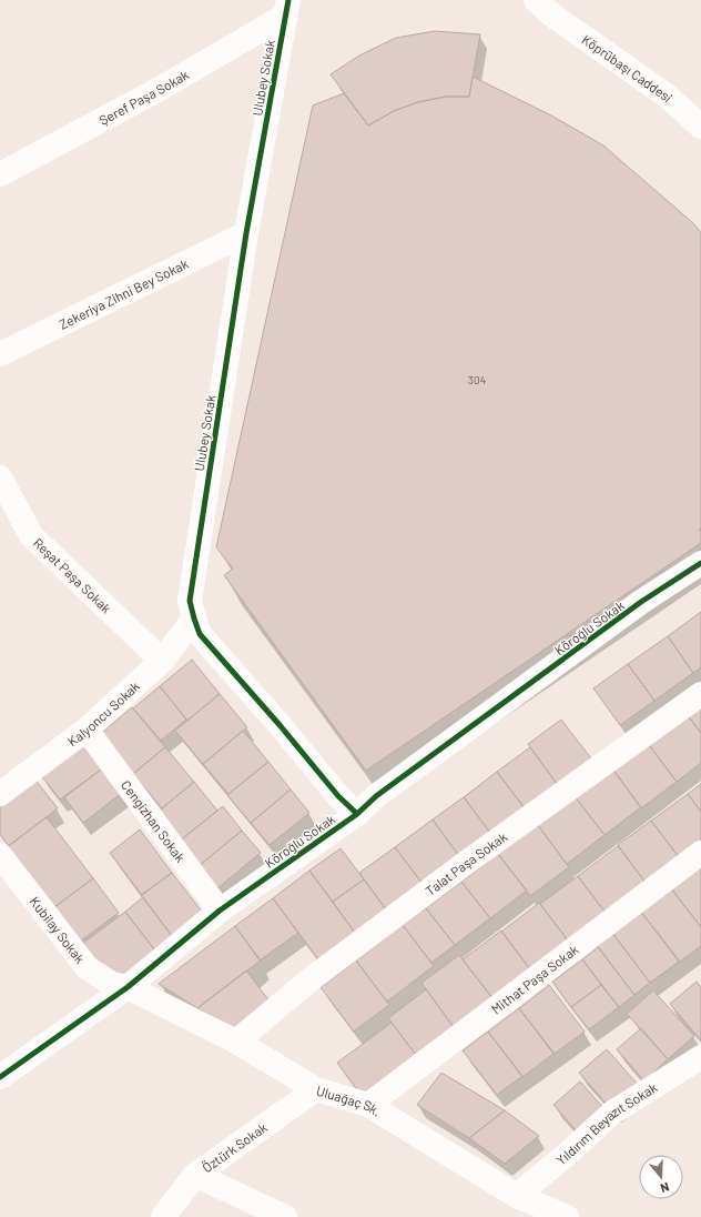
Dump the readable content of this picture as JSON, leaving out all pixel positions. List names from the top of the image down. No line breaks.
{"streets":{"street":["Köprübaşı Caddesi","Ulubey Sokak","Şeref Paşa Sokak","Zekeriya Zihni Bey Sokak","Reşat Paşa Sokak","Köroğlu Sokak","Kalyoncu Sokak","Cengizhan Sokak","Talat Paşa Sokak","Kubilay Sokak","Mithat Paşa Sokak","Uluağaç Sk.","Yıldırım Beyazıt Sokak","Öztürk Sokak"]},"crossings":[["Ulubey Sokak","Şeref Paşa Sokak"],["Ulubey Sokak","Zekeriya Zihni Bey Sokak"],["Ulubey Sokak","Köroğlu Sokak"],["Ulubey Sokak","Kalyoncu Sokak"],["Reşat Paşa Sokak","Kalyoncu Sokak"],["Köroğlu Sokak","Cengizhan Sokak"],["Köroğlu Sokak","Kubilay Sokak"],["Köroğlu Sokak","Uluağaç Sk."],["Kalyoncu Sokak","Cengizhan Sokak"],["Talat Paşa Sokak","Uluağaç Sk."],["Kubilay Sokak","Uluağaç Sk."],["Mithat Paşa Sokak","Uluağaç Sk."],["Uluağaç Sk.","Yıldırım Beyazıt Sokak"],["Uluağaç Sk.","Öztürk Sokak"]],"house_numbers":["304"],"north":"bottom"}
